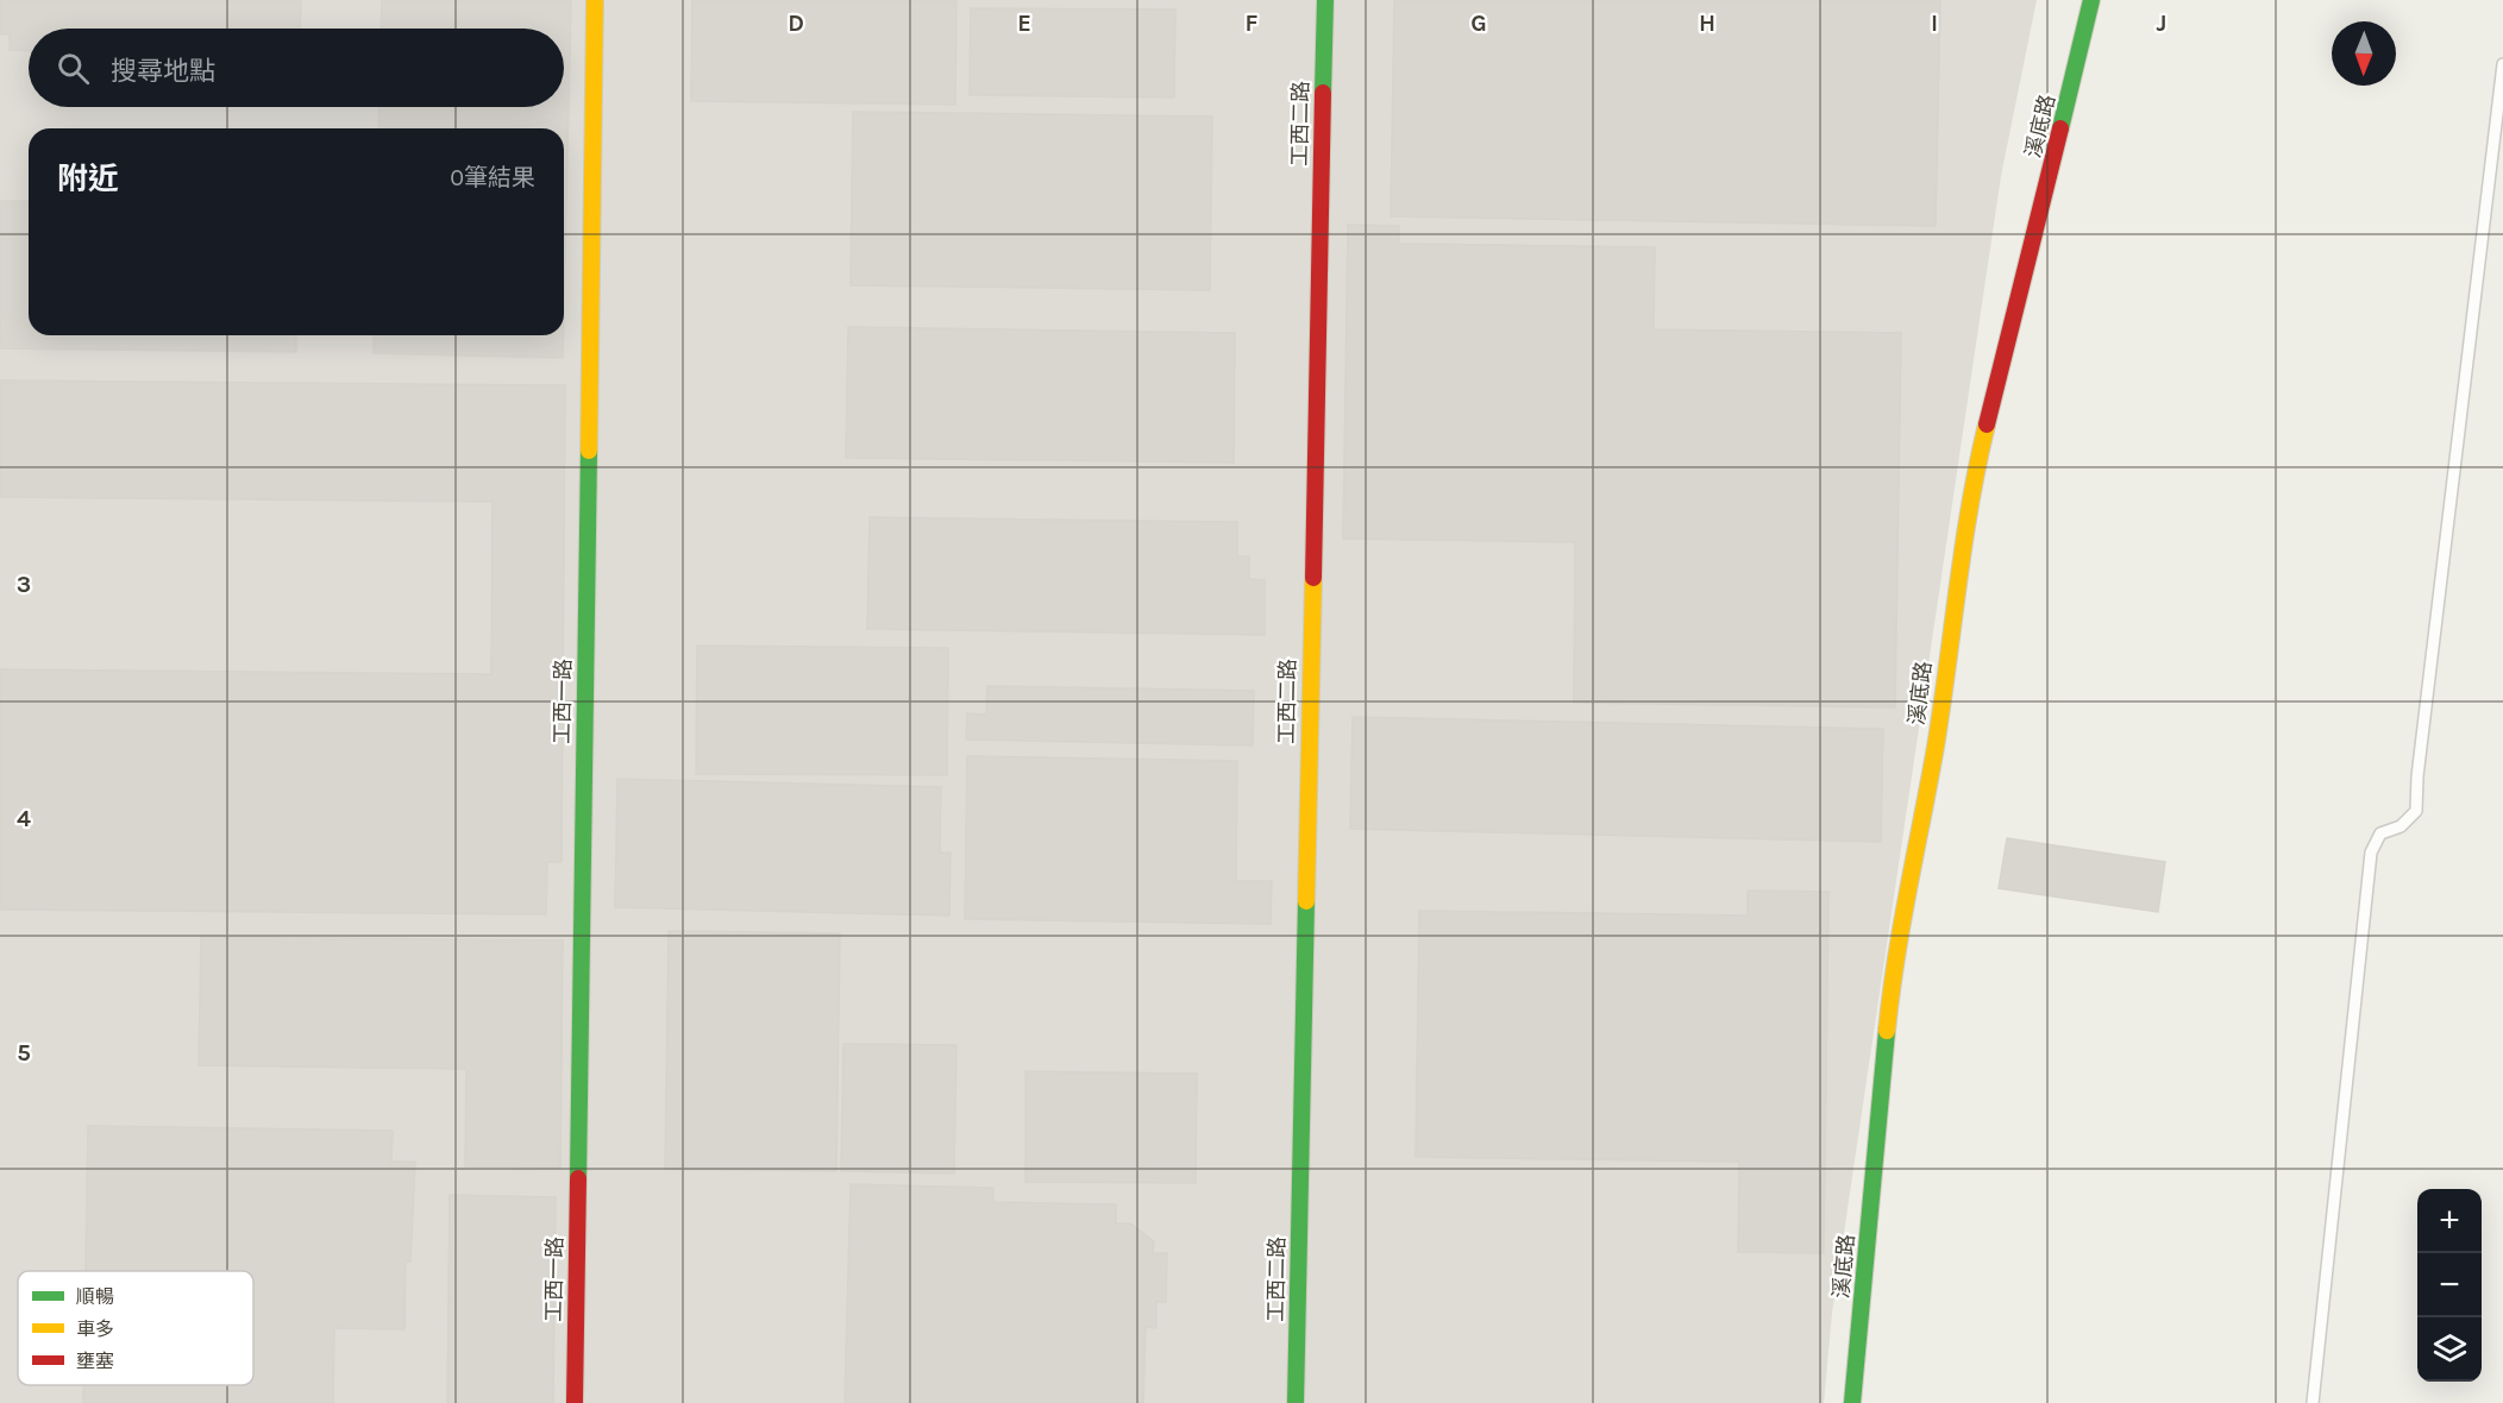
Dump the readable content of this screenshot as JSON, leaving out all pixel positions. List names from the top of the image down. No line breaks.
{"streets":{"street":["工西二路","溪底路","工西一路"]},"legend":["順暢","車多","壅塞"],"north":"bottom","page":{"search":"搜尋地點","heading":["附近","0筆結果"],"map_buttons":["+","−"]},"grid":{"columns":["D","E","F","G","H","I","J"],"rows":["3","4","5"]}}
